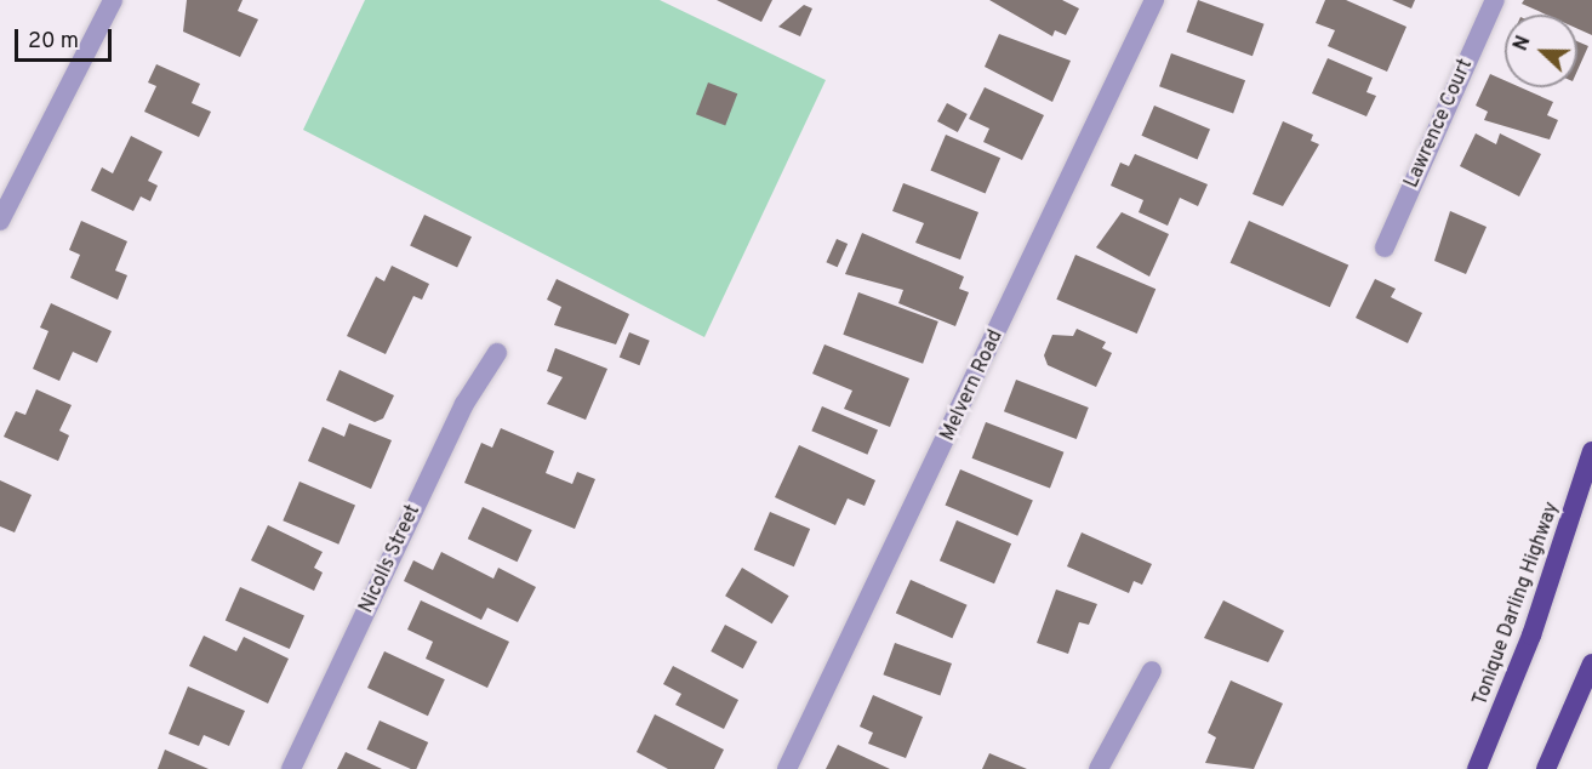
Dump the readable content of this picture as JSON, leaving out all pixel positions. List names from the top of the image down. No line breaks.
{"streets":{"highway":["Tonique Darling Highway"],"street":["Lawrence Court","Melvern Road","Nicolls Street"]},"scale_bar":"20 m","north":"left"}
